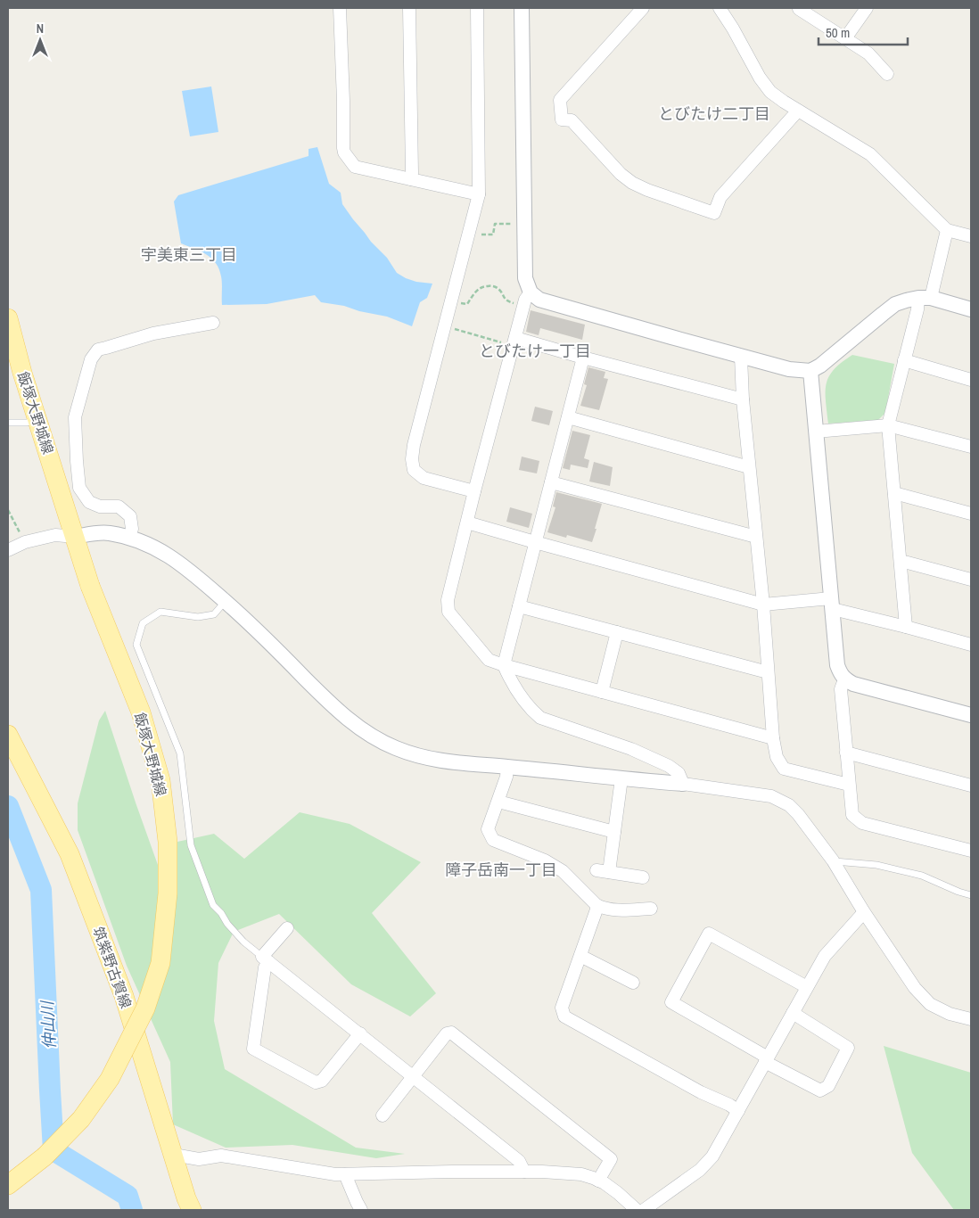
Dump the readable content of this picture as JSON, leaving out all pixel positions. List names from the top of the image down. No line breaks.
{"streets":{"main road":["飯塚大野城線","筑紫野古賀線"]},"districts":["とびたけ二丁目","宇美東三丁目","とびたけ一丁目","障子岳南一丁目"],"water":["仲山川"],"scale_bar":"50 m","north":"top"}
